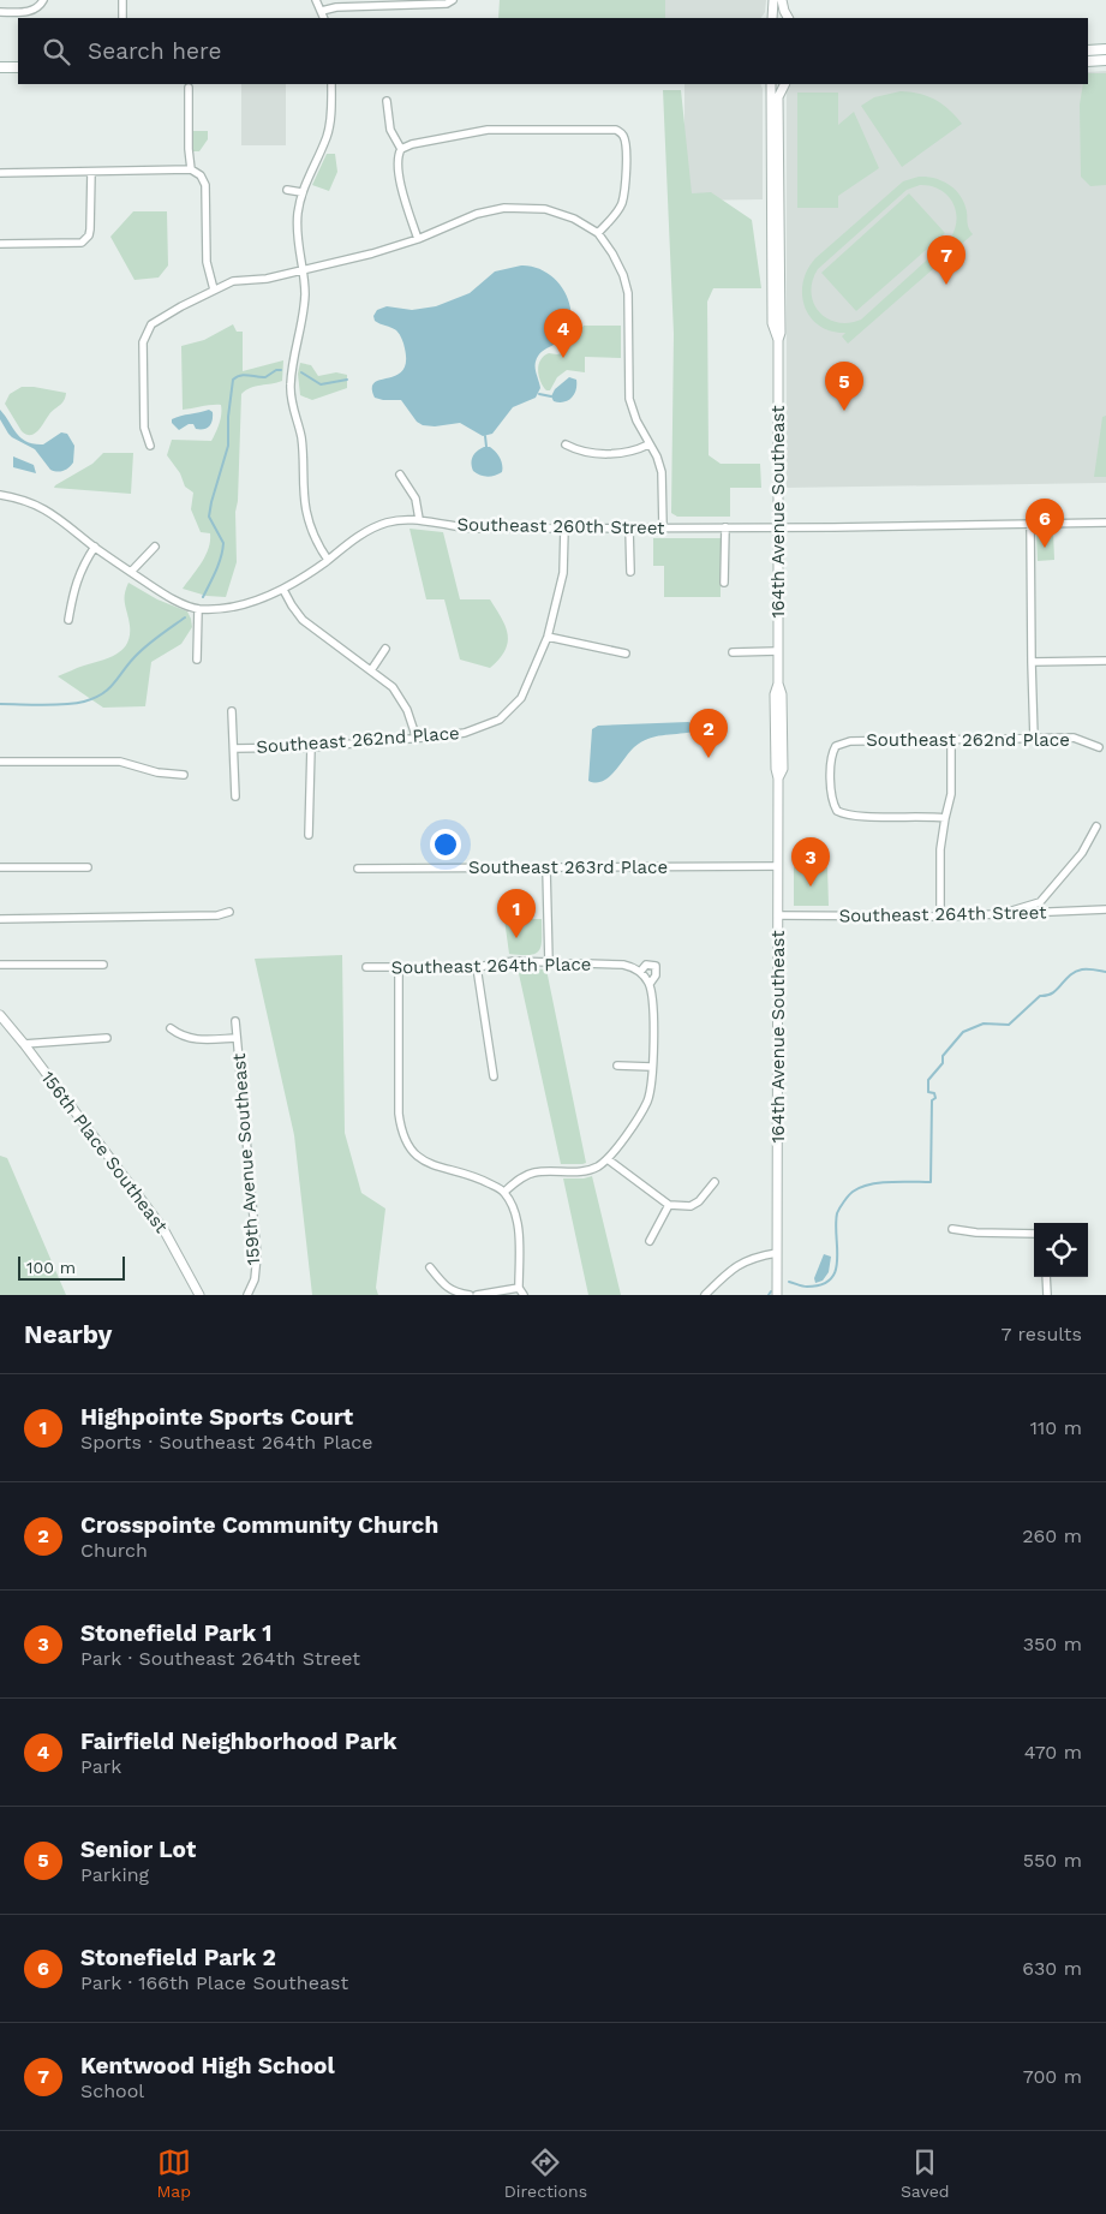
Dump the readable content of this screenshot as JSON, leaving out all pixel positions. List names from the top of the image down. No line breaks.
{"streets":{"street":["164th Avenue Southeast","Southeast 260th Street","Southeast 262nd Place","Southeast 263rd Place","Southeast 264th Street","Southeast 264th Place","156th Place Southeast","159th Avenue Southeast"]},"crossings":[["164th Avenue Southeast","Southeast 260th Street"],["164th Avenue Southeast","Southeast 263rd Place"],["164th Avenue Southeast","Southeast 264th Street"]],"scale_bar":"100 m","page":{"search":"Search here","pins":["7","4","5","6","2","3","1"],"scale":"100 m","heading":["Nearby","7 results"],"list":[{"mark":"1","name":"Highpointe Sports Court","note":"Sports · Southeast 264th Place","value":"110 m"},{"mark":"2","name":"Crosspointe Community Church","note":"Church","value":"260 m"},{"mark":"3","name":"Stonefield Park 1","note":"Park · Southeast 264th Street","value":"350 m"},{"mark":"4","name":"Fairfield Neighborhood Park","note":"Park","value":"470 m"},{"mark":"5","name":"Senior Lot","note":"Parking","value":"550 m"},{"mark":"6","name":"Stonefield Park 2","note":"Park · 166th Place Southeast","value":"630 m"},{"mark":"7","name":"Kentwood High School","note":"School","value":"700 m"}],"nav":["Map","Directions","Saved"]}}
